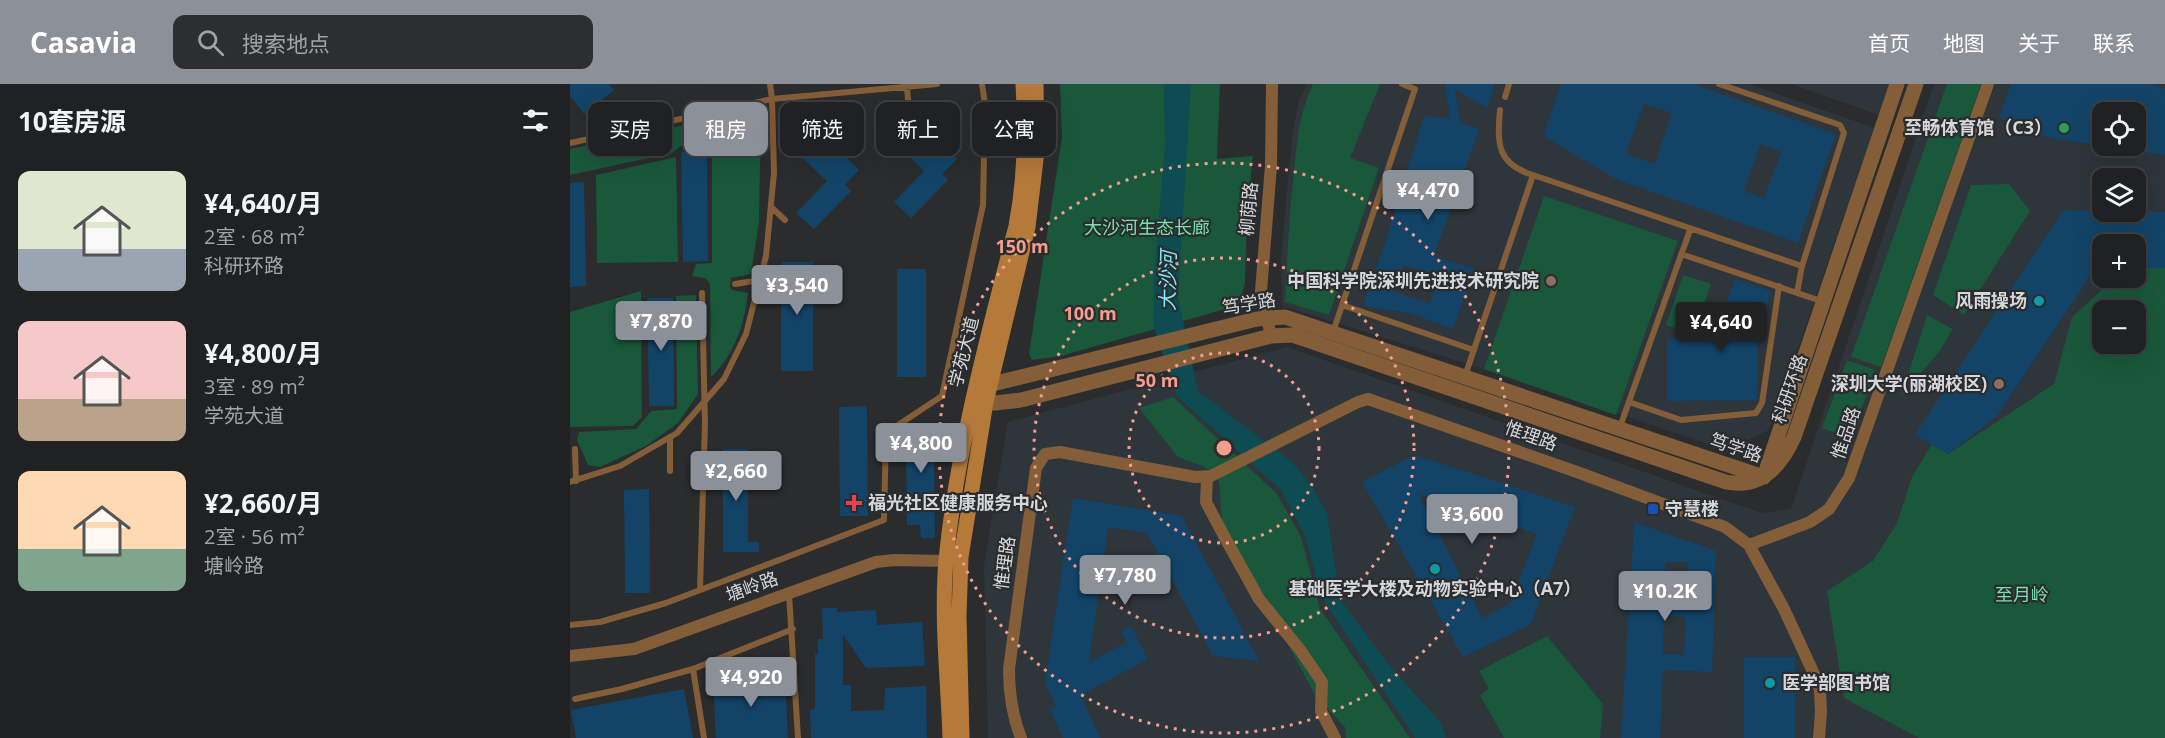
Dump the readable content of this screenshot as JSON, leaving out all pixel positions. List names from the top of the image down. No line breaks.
{"streets":{"main road":["学苑大道"],"street":["柳荫路","笃学路","科研环路","惟品路","惟理路","塘岭路"]},"crossings":[["柳荫路","笃学路"],["笃学路","学苑大道"],["笃学路","科研环路"],["学苑大道","塘岭路"],["惟品路","惟理路"]],"water":["大沙河"],"parks":["大沙河生态长廊","至月岭"],"places":{"other":["至畅体育馆（C3）","中国科学院深圳先进技术研究院","风雨操场","深圳大学(丽湖校区)","基础医学大楼及动物实验中心（A7）","医学部图书馆"],"health":["福光社区健康服务中心"],"transit":["守慧楼"]},"page":{"header":"Casavia","search":"搜索地点","nav":["首页","地图","关于","联系"],"heading":"10套房源","map_buttons":["+","−"],"chip":["买房","租房","筛选","新上","公寓"],"list":[{"name":"¥4,640/月","note":"2室 · 68 m² · 科研环路"},{"name":"¥4,800/月","note":"3室 · 89 m² · 学苑大道"},{"name":"¥2,660/月","note":"2室 · 56 m² · 塘岭路"}],"price":["¥4,470","¥3,540","¥7,870","¥4,640","¥4,800","¥2,660","¥3,600","¥7,780","¥10.2K","¥4,920"]},"rings":["150 m","100 m","50 m"]}
